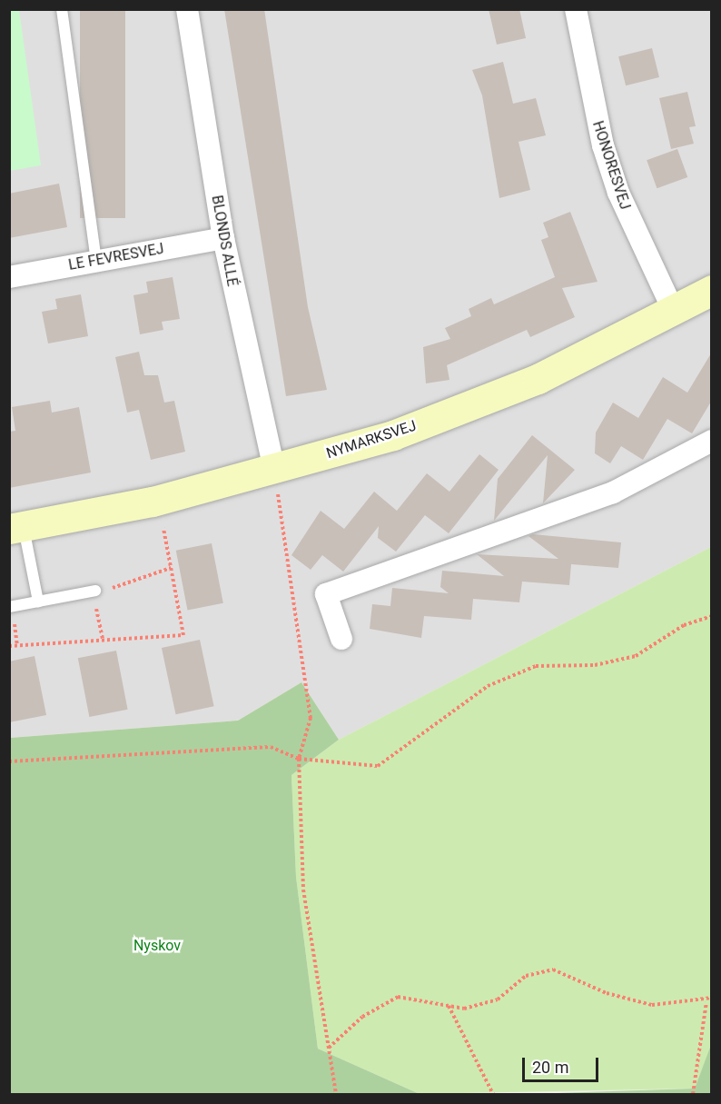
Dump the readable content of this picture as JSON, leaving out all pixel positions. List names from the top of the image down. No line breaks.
{"streets":{"street":["HONORESVEJ","BLONDS ALLÉ","LE FEVRESVEJ","NYMARKSVEJ"]},"crossings":[["HONORESVEJ","NYMARKSVEJ"],["BLONDS ALLÉ","LE FEVRESVEJ"],["BLONDS ALLÉ","NYMARKSVEJ"]],"parks":["Nyskov"],"scale_bar":"20 m"}
